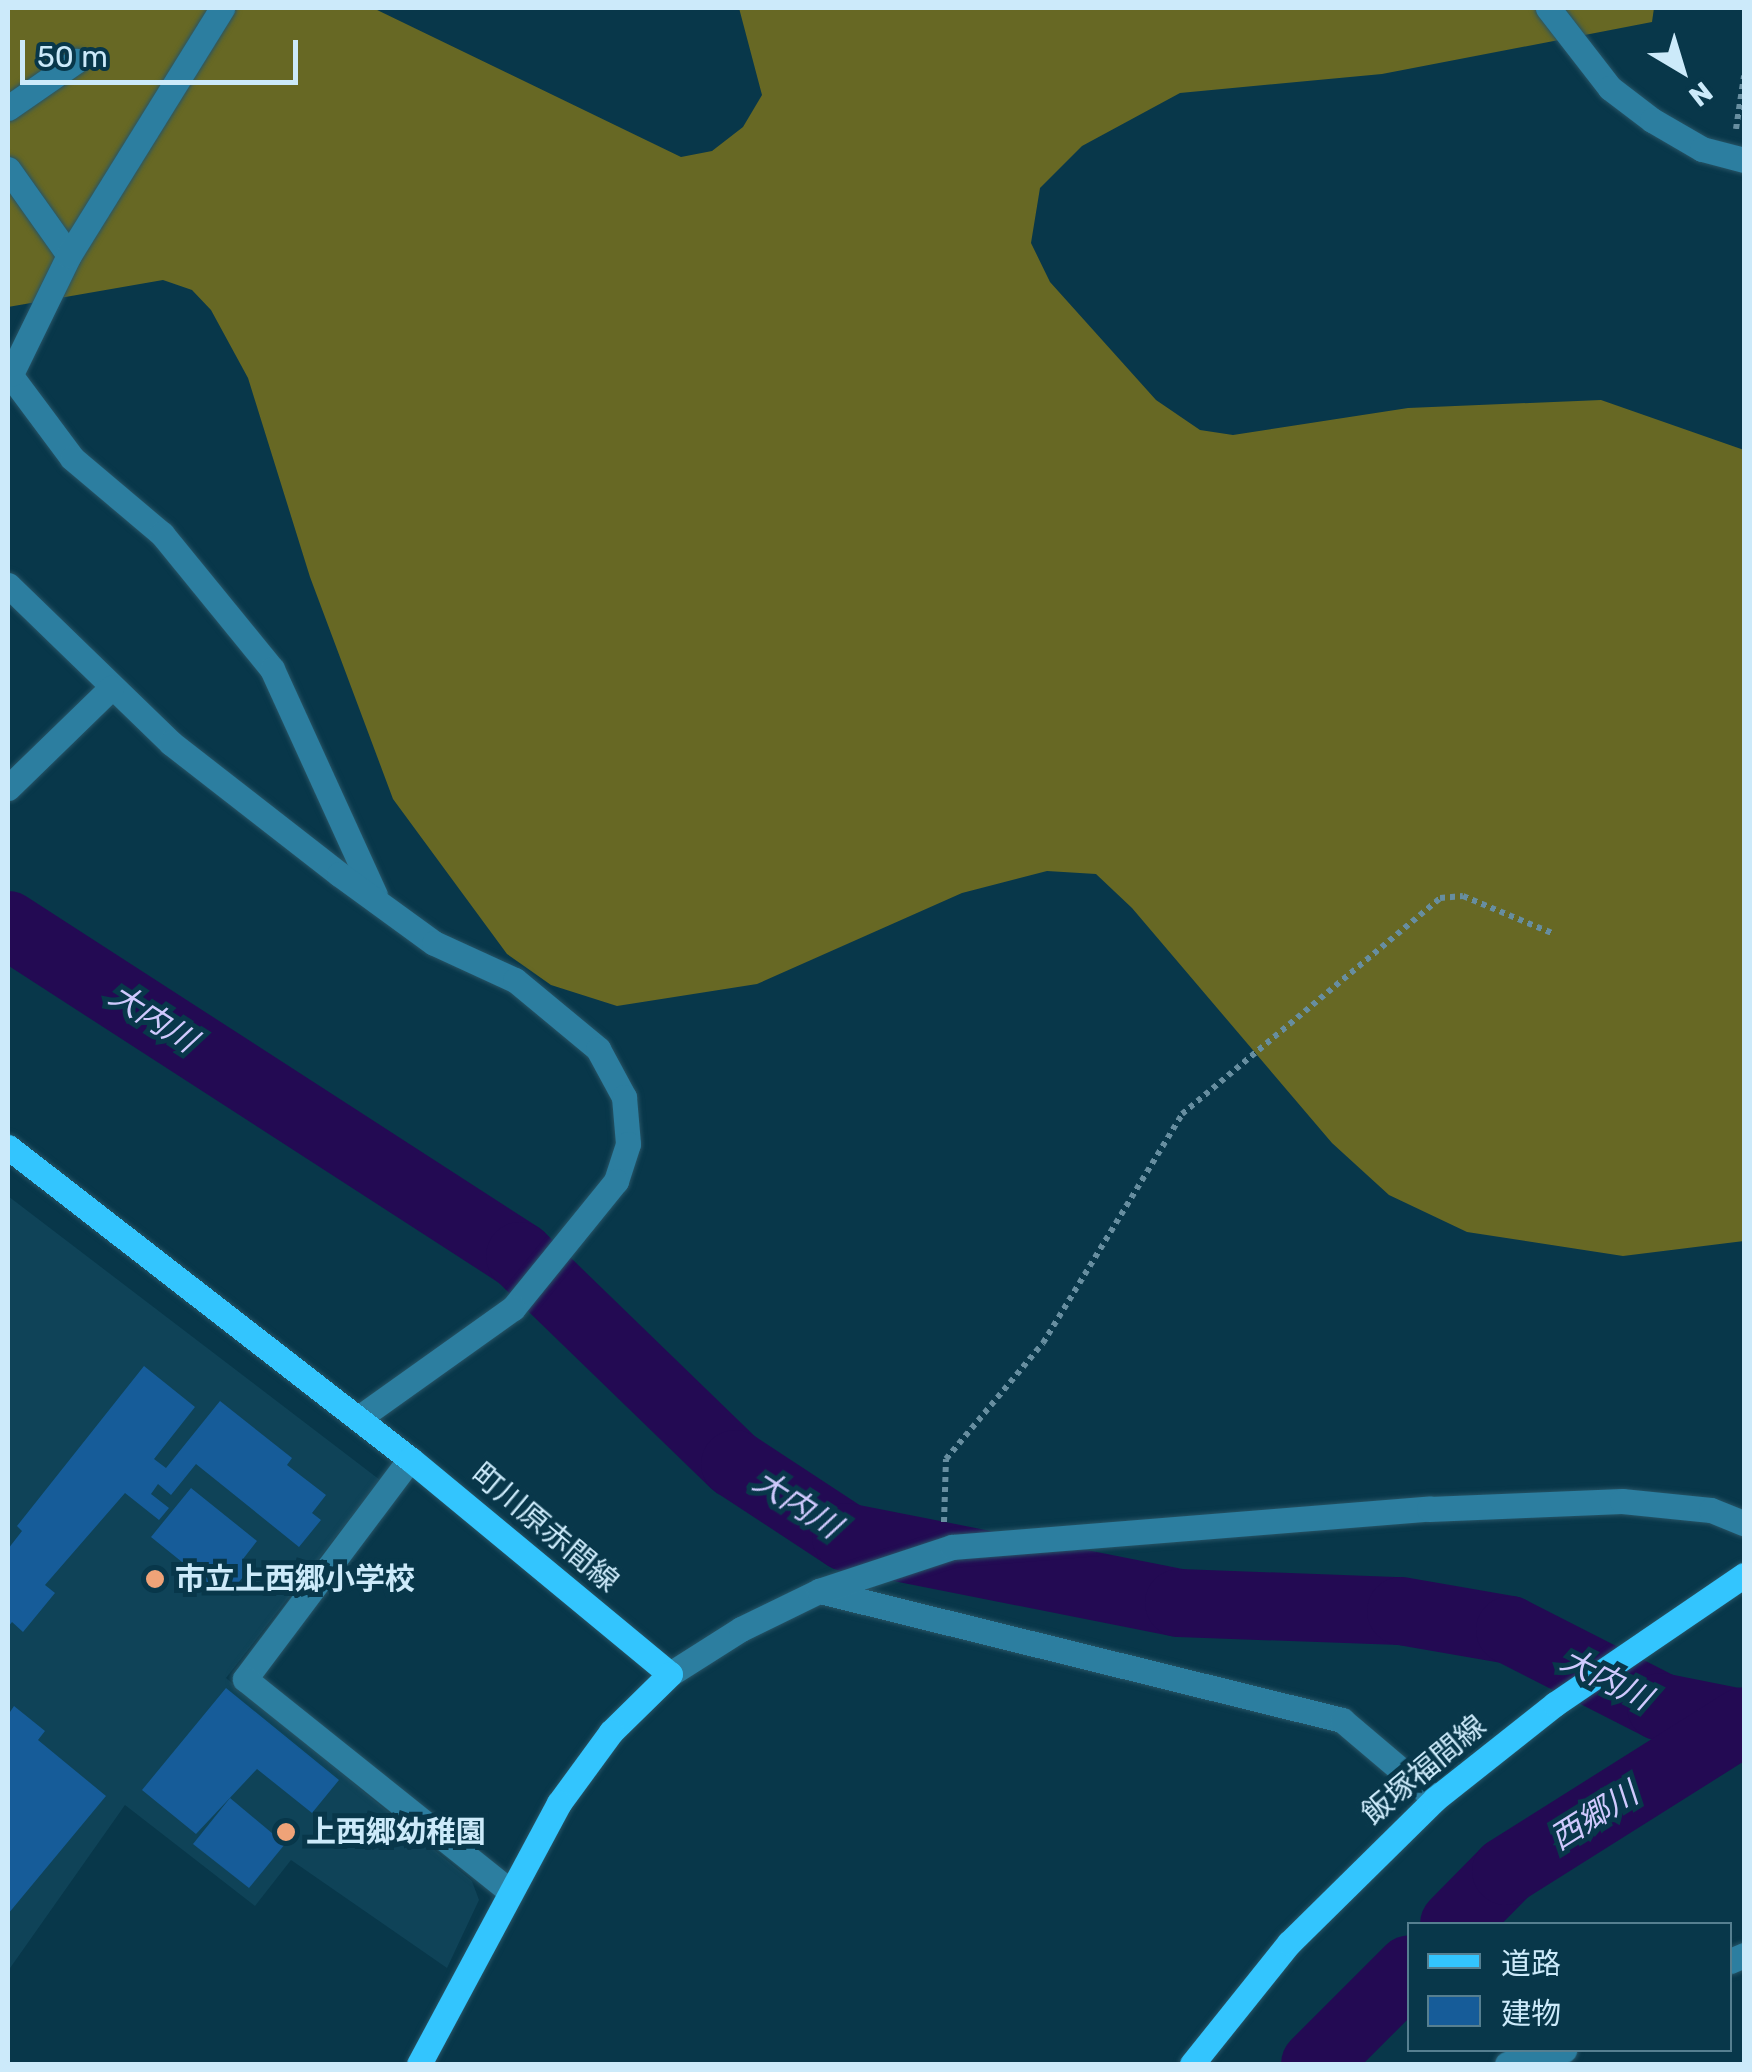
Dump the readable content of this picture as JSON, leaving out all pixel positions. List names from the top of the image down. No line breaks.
{"streets":{"main road":["町川原赤間線","飯塚福間線"]},"water":["大内川","西郷川"],"places":["市立上西郷小学校","上西郷幼稚園"],"legend":["道路","建物"],"scale_bar":"50 m","north":"bottom right"}
